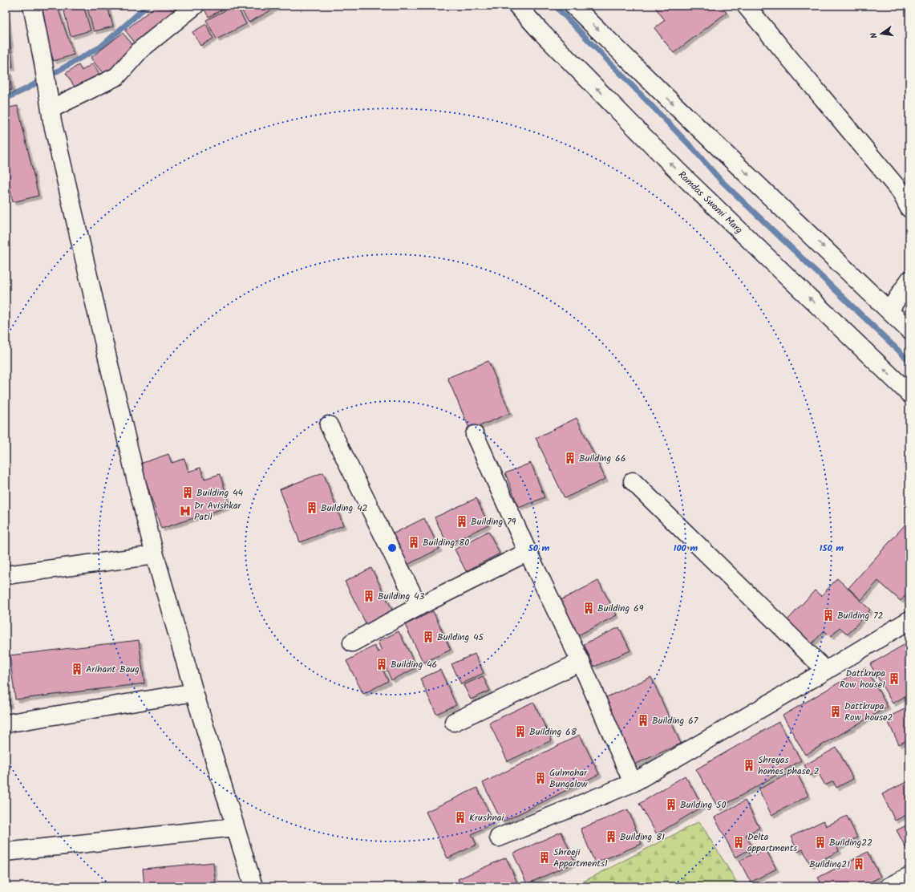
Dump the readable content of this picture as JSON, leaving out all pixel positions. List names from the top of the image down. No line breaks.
{"streets":{"street":["Ramdas Swami Marg"]},"places":{"building":["Building 66","Building 44","Building 42","Building 79","Building 80","Building 43","Building 69","Building 72","Building 45","Building 46","Arihant Baug","Dattkrupa Row house1","Dattkrupa Row house2","Building 67","Building 68","Shreyas homes phase 2","Gulmohar Bungalow","Building 50","Krushnai","Building 81","Delta appartments","Building22","Shreeji Appartments1","Building21"],"hospital":["Dr Avishkar Patil"]},"north":"left","rings":["50 m","100 m","150 m"]}
